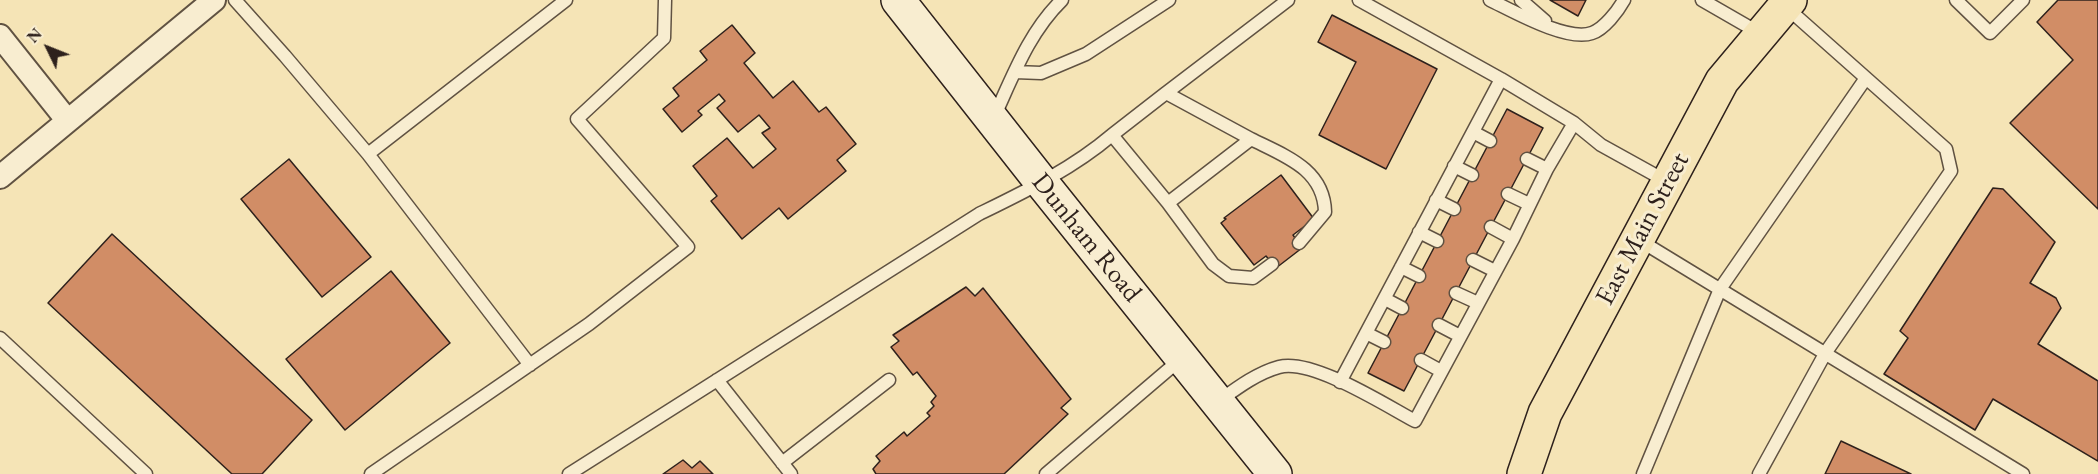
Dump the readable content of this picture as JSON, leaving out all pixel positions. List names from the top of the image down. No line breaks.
{"streets":{"main road":["East Main Street"],"street":["Dunham Road"]},"north":"top left"}
